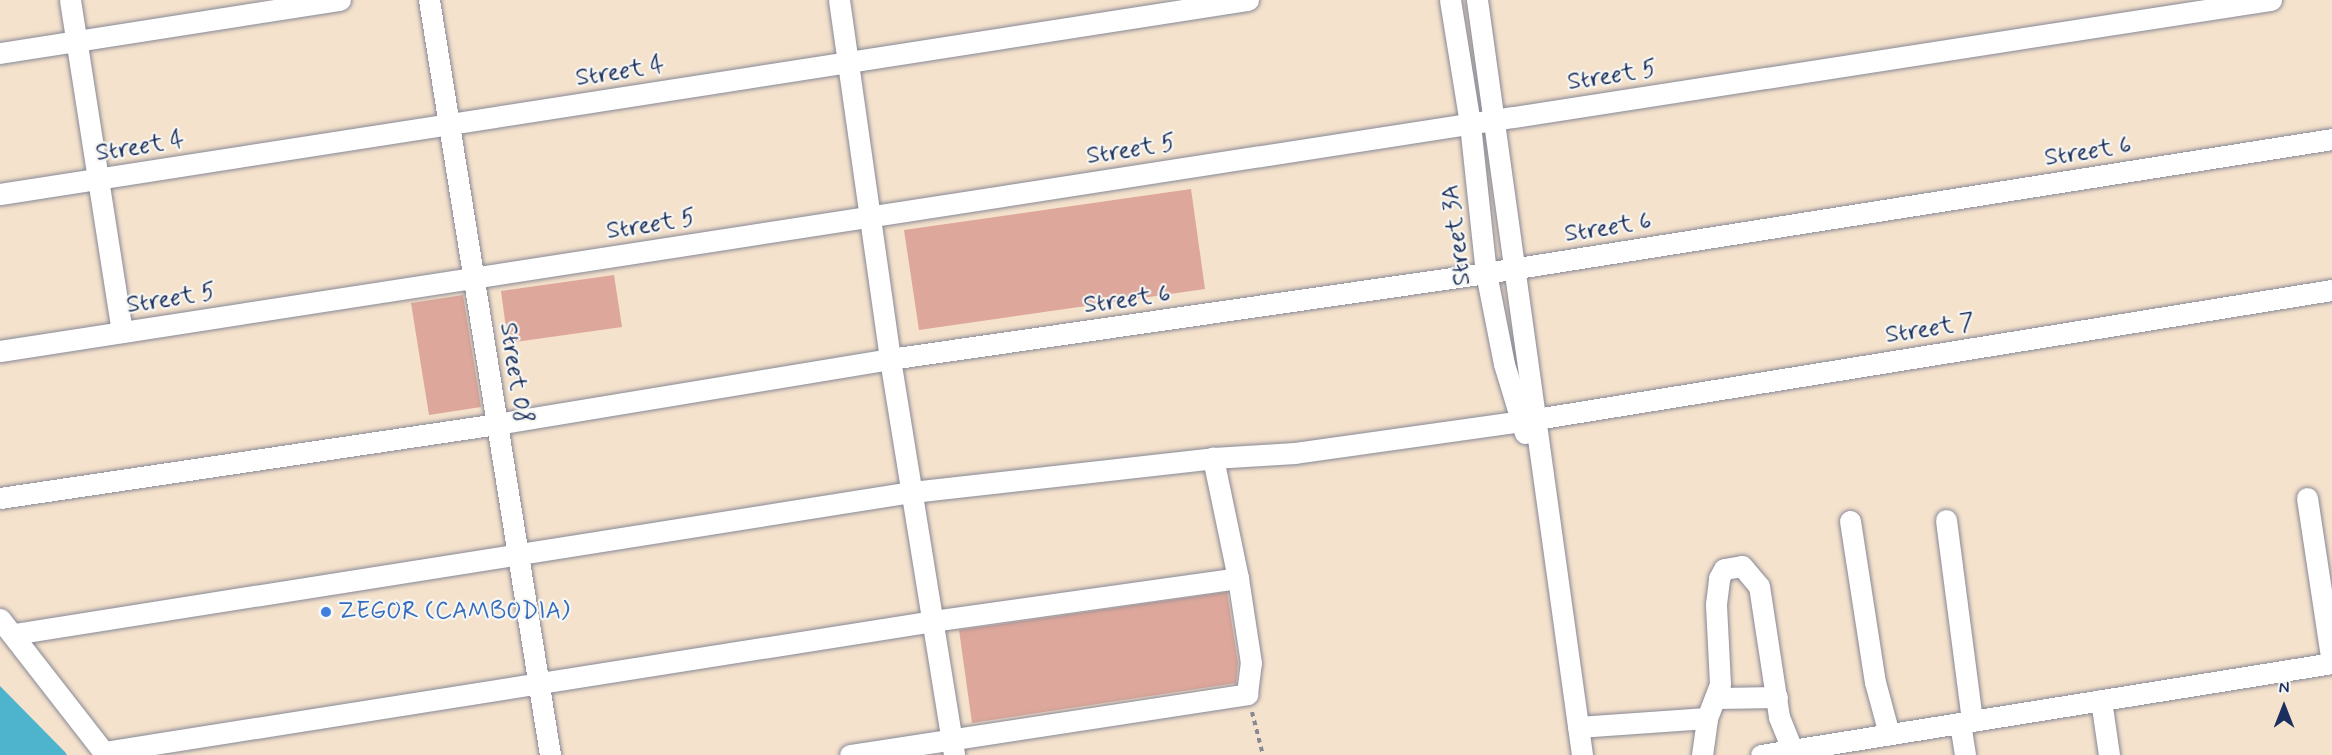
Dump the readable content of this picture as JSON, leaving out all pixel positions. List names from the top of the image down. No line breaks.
{"streets":{"street":["Street 4","Street 5","Street 6","Street 3A","Street 7","Street 08"]},"crossings":[["Street 4","Street 08"],["Street 5","Street 3A"],["Street 5","Street 08"],["Street 6","Street 3A"],["Street 6","Street 08"],["Street 3A","Street 7"],["Street 7","Street 08"]],"places":["ZEGOR (CAMBODIA)"],"north":"top"}
